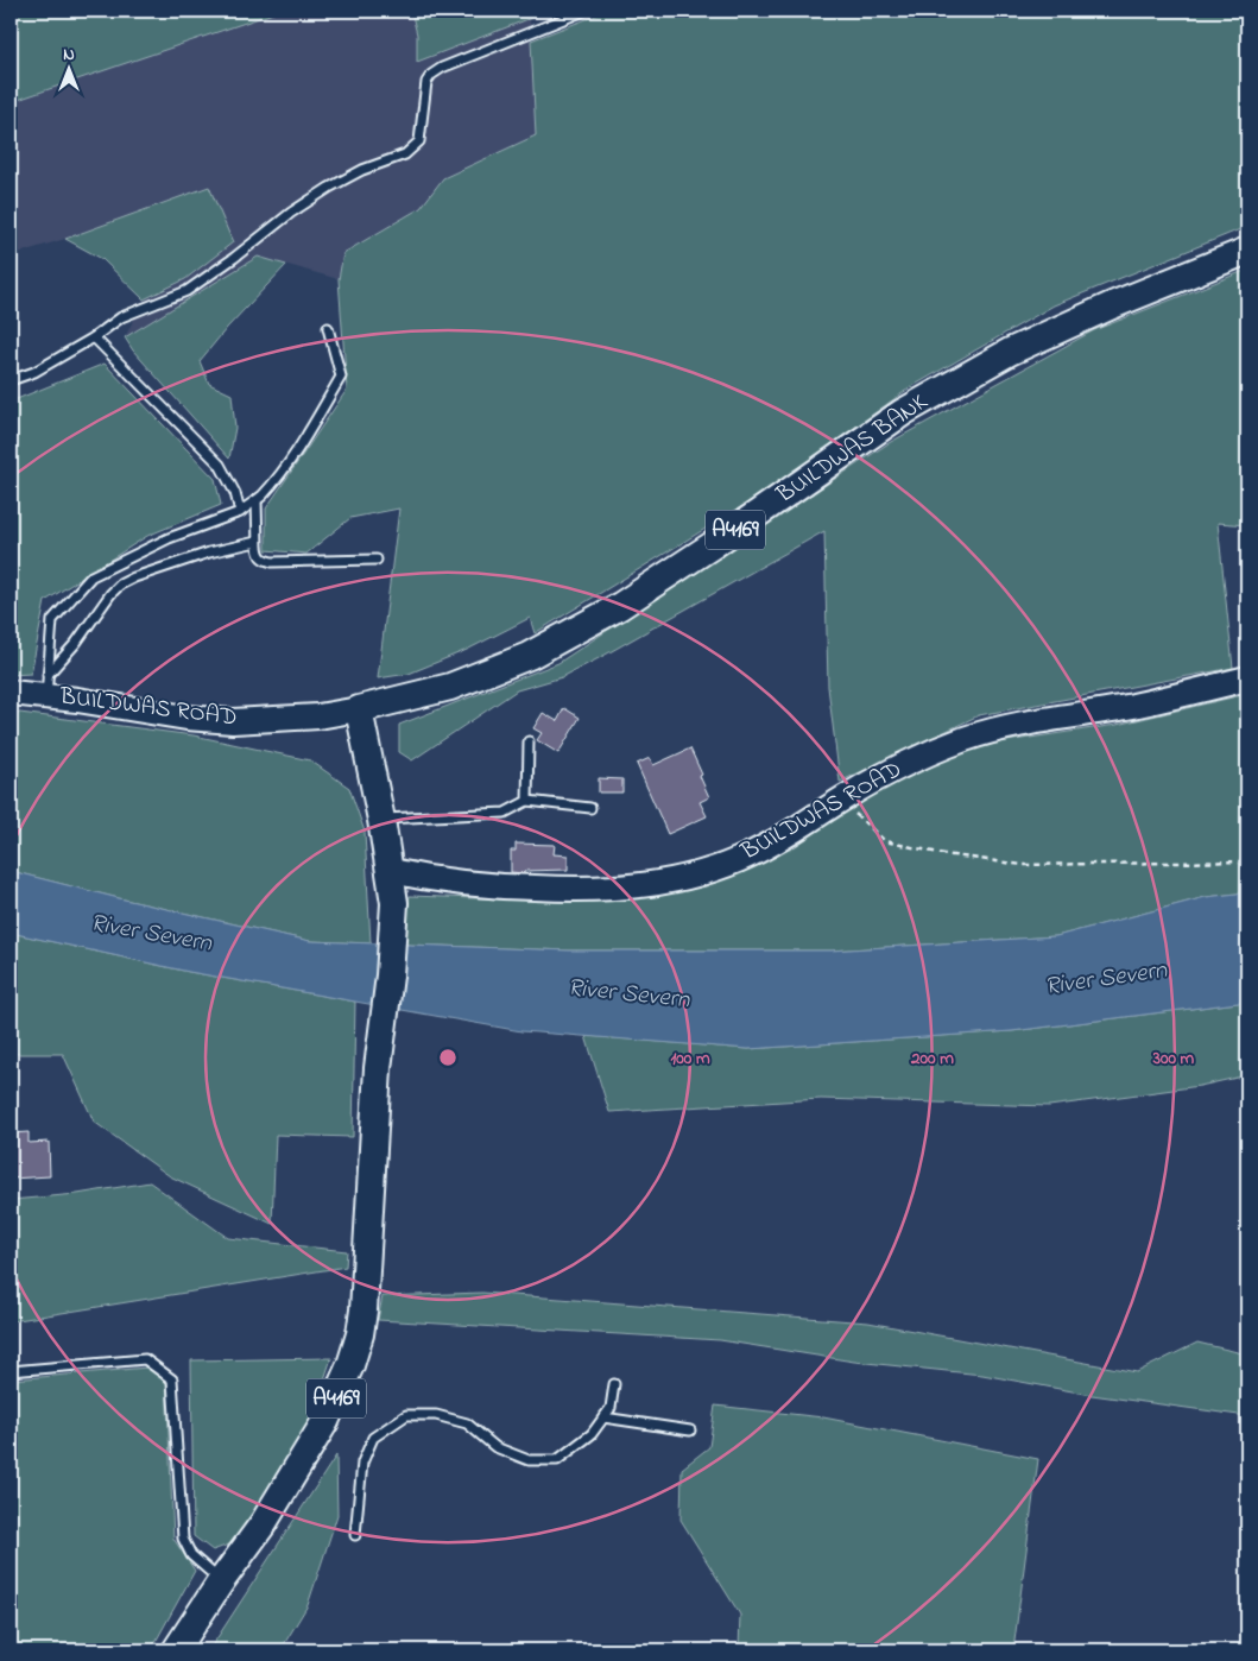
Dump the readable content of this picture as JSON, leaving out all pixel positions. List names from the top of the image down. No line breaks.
{"streets":{"main road":["BUILDWAS BANK","A4169"],"street":["BUILDWAS ROAD"]},"crossings":[["BUILDWAS BANK","BUILDWAS ROAD"],["A4169","BUILDWAS ROAD"]],"water":["River Severn"],"north":"top","rings":["100 m","200 m","300 m"]}
